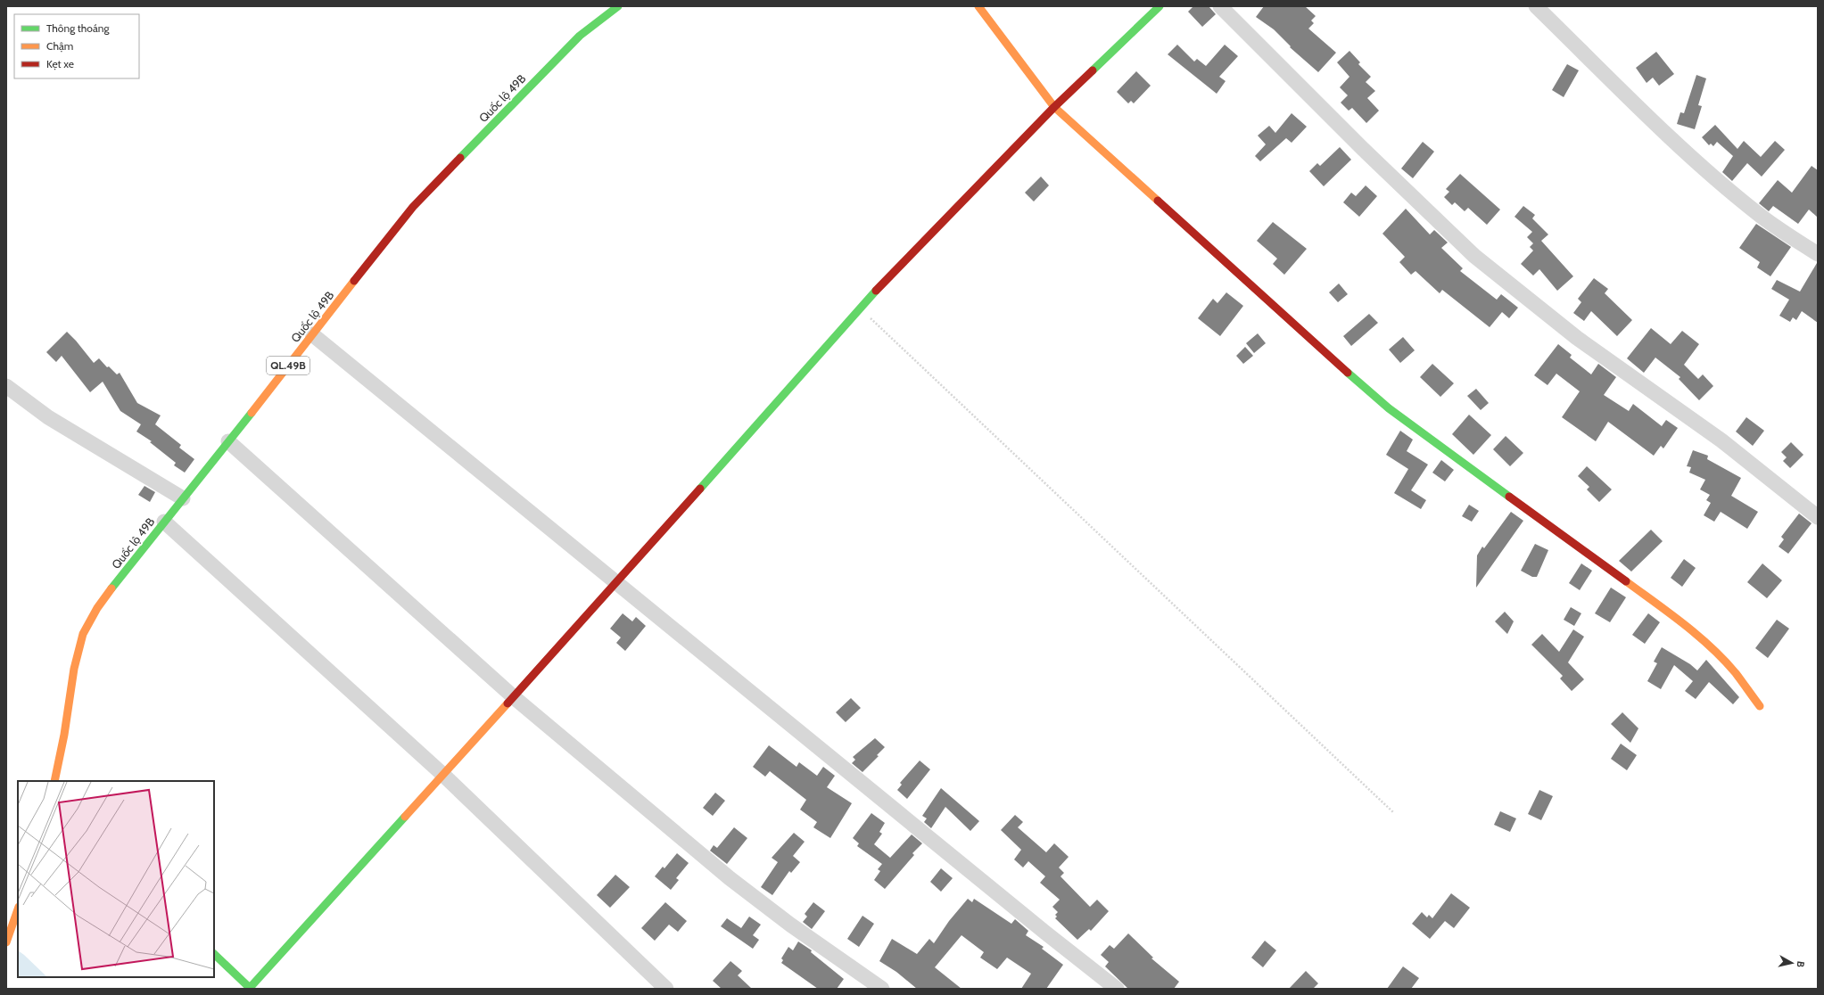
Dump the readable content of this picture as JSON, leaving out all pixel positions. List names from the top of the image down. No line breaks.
{"streets":{"street":["Quốc lộ 49B","QL.49B"]},"legend":["Thông thoáng","Chậm","Kẹt xe"],"north":"right"}
